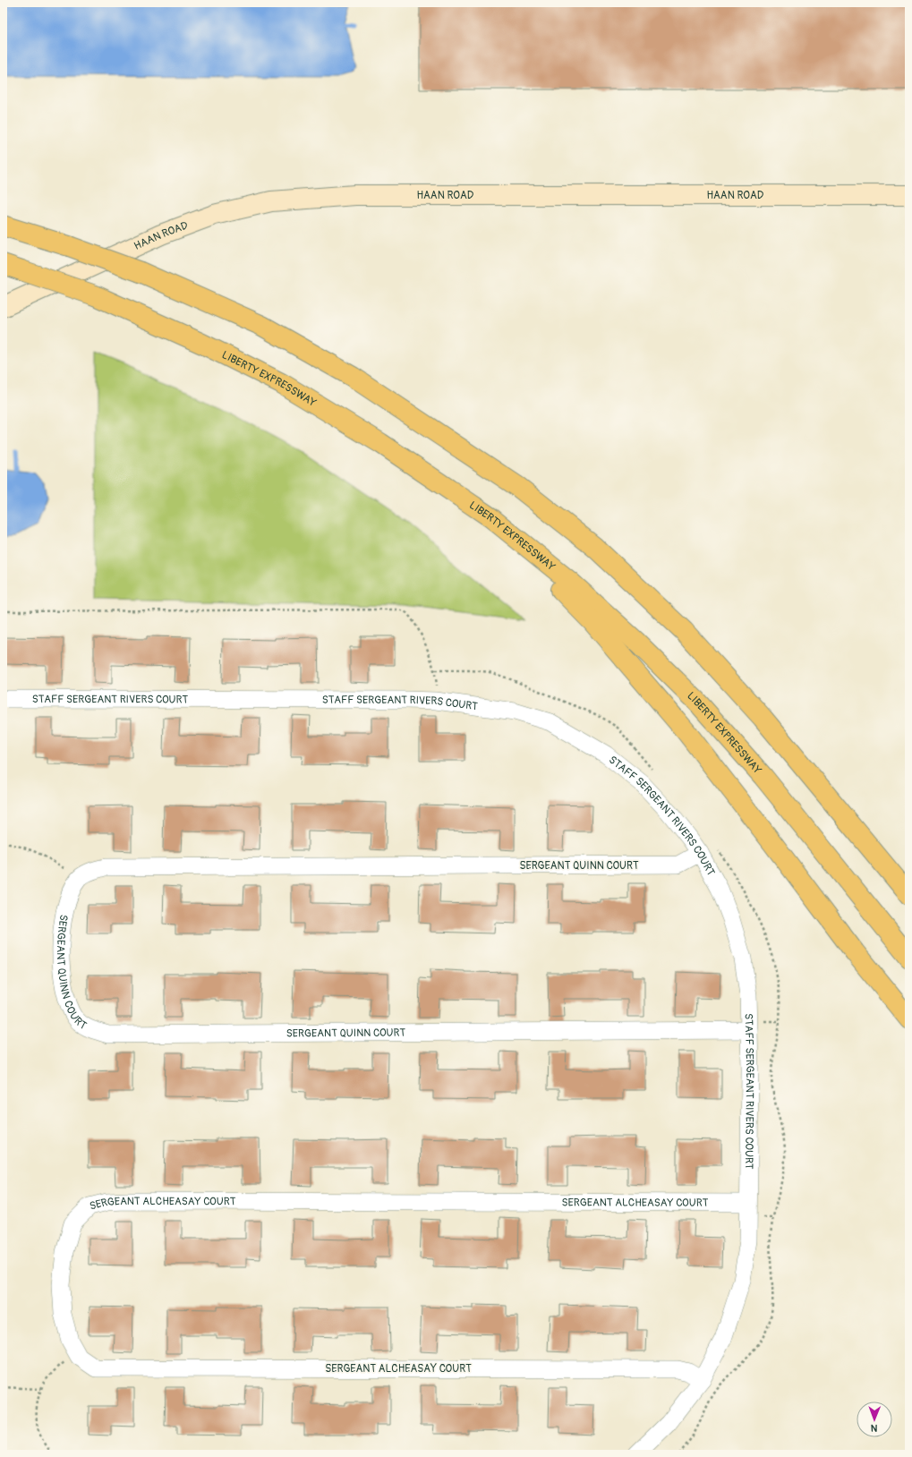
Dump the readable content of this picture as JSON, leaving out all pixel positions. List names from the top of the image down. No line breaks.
{"streets":{"highway":["LIBERTY EXPRESSWAY"],"street":["HAAN ROAD","STAFF SERGEANT RIVERS COURT","SERGEANT QUINN COURT","SERGEANT ALCHEASAY COURT"]},"crossings":[["STAFF SERGEANT RIVERS COURT","SERGEANT QUINN COURT"],["STAFF SERGEANT RIVERS COURT","SERGEANT ALCHEASAY COURT"]],"north":"bottom"}
